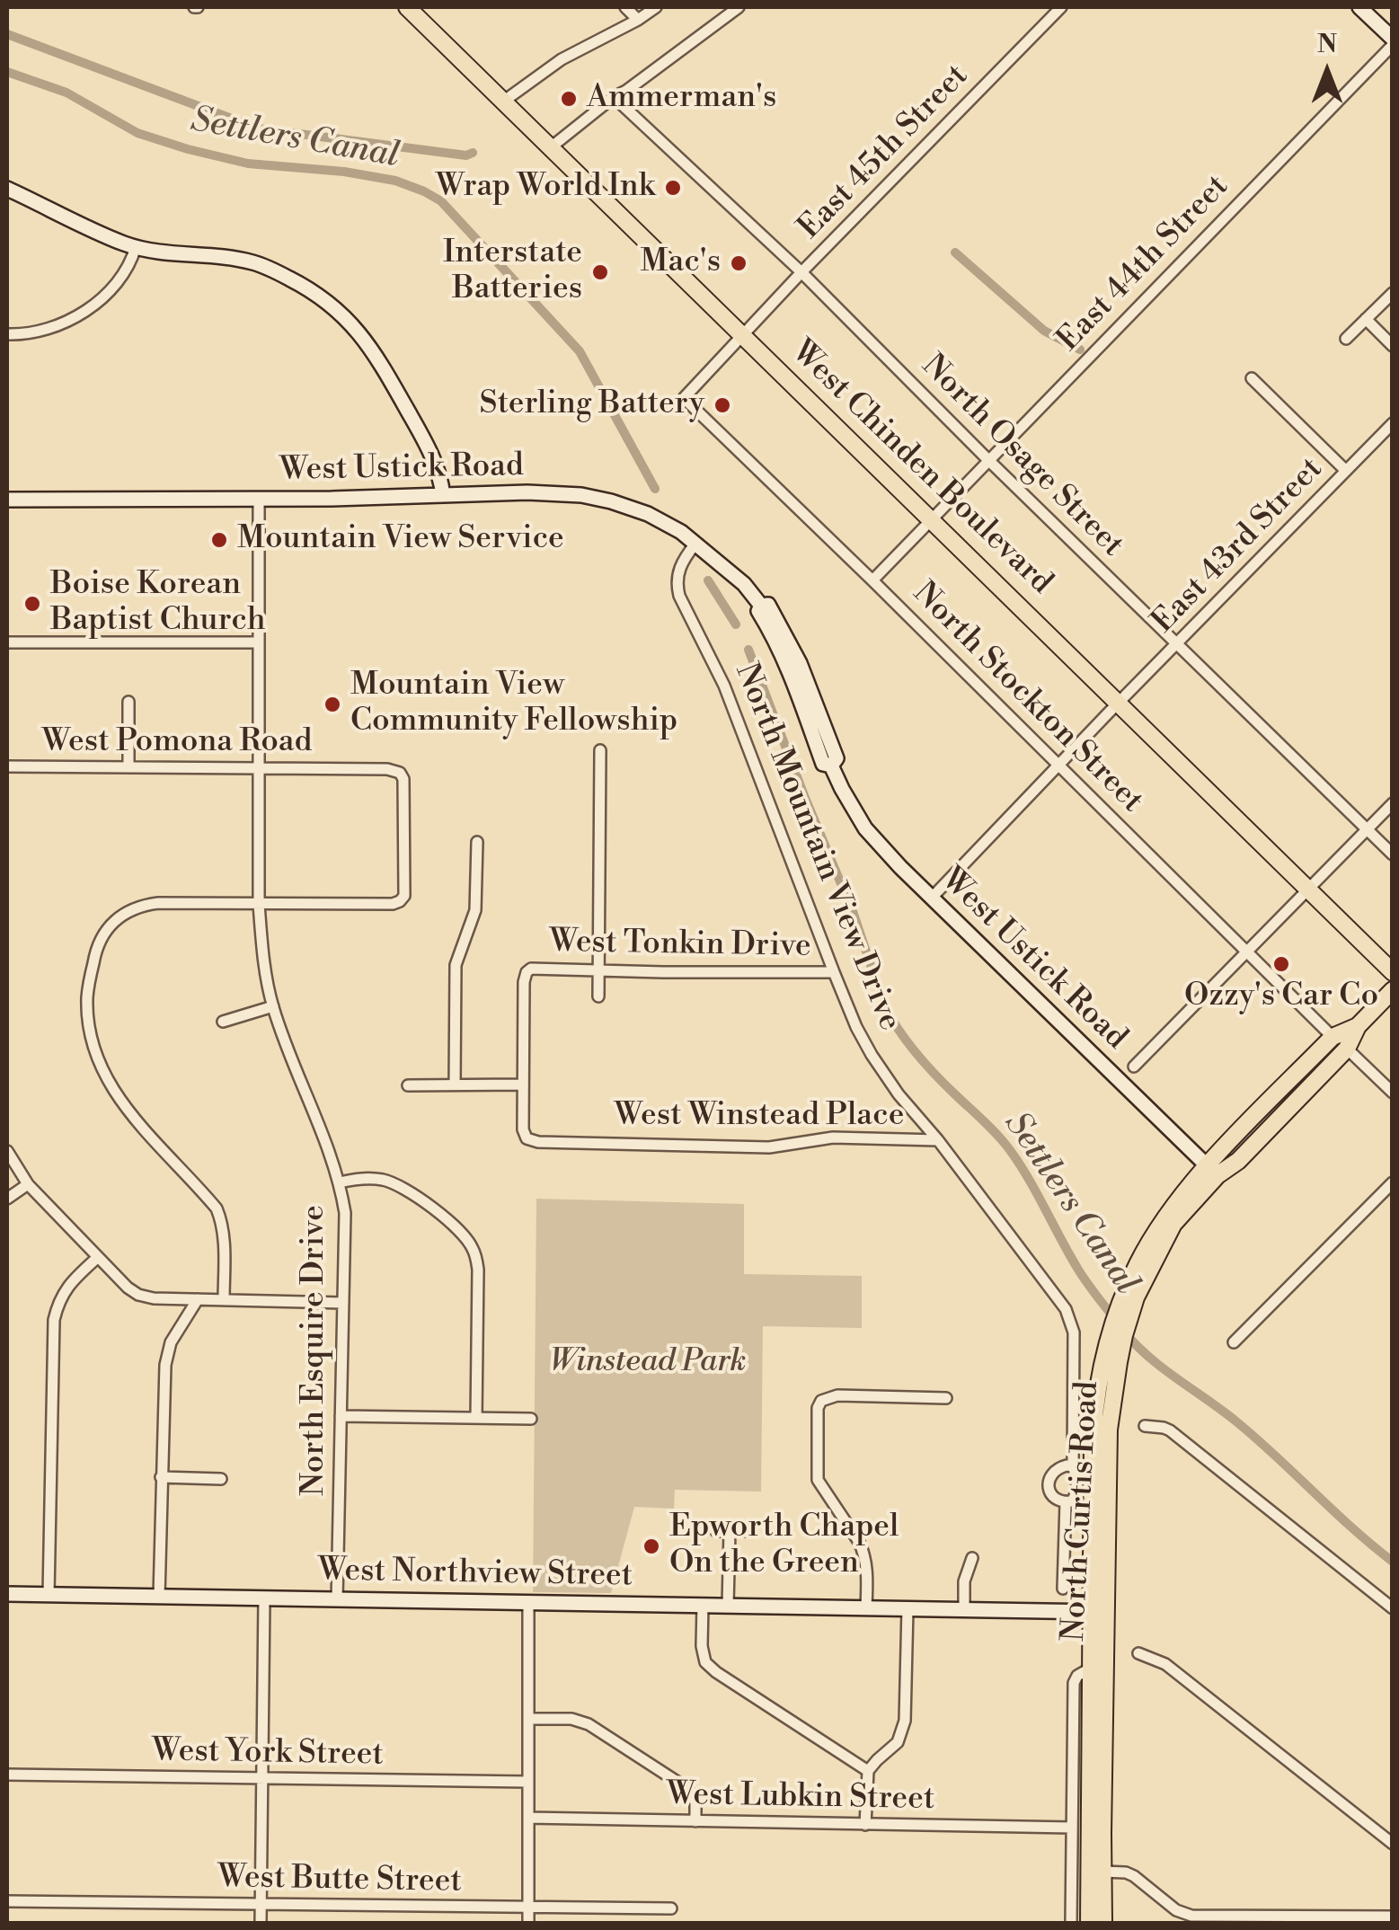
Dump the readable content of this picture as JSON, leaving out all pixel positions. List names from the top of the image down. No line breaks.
{"streets":{"main road":["West Chinden Boulevard","North Curtis Road"],"street":["East 45th Street","East 44th Street","North Osage Street","West Ustick Road","East 43rd Street","North Stockton Street","West Pomona Road","North Mountain View Drive","West Tonkin Drive","West Winstead Place","North Esquire Drive","West Northview Street","West York Street","West Lubkin Street","West Butte Street"]},"crossings":[["East 45th Street","North Osage Street"],["East 45th Street","West Chinden Boulevard"],["East 45th Street","North Stockton Street"],["East 44th Street","North Osage Street"],["East 44th Street","West Chinden Boulevard"],["East 44th Street","North Stockton Street"],["North Osage Street","East 43rd Street"],["West Chinden Boulevard","East 43rd Street"],["West Ustick Road","East 43rd Street"],["West Ustick Road","North Mountain View Drive"],["West Ustick Road","North Esquire Drive"],["West Ustick Road","North Curtis Road"],["East 43rd Street","North Stockton Street"],["North Stockton Street","North Curtis Road"],["West Pomona Road","North Esquire Drive"],["North Mountain View Drive","West Tonkin Drive"],["North Mountain View Drive","West Winstead Place"],["North Mountain View Drive","North Curtis Road"],["West Tonkin Drive","West Winstead Place"],["North Esquire Drive","West Northview Street"],["North Curtis Road","West Northview Street"],["North Curtis Road","West Lubkin Street"]],"water":["Settlers Canal"],"parks":["Winstead Park"],"places":["Ammerman's","Wrap World Ink","Mac's","Interstate Batteries","Sterling Battery","Mountain View Service","Boise Korean Baptist Church","Mountain View Community Fellowship","Ozzy's Car Co","Epworth Chapel On the Green"],"north":"top"}
